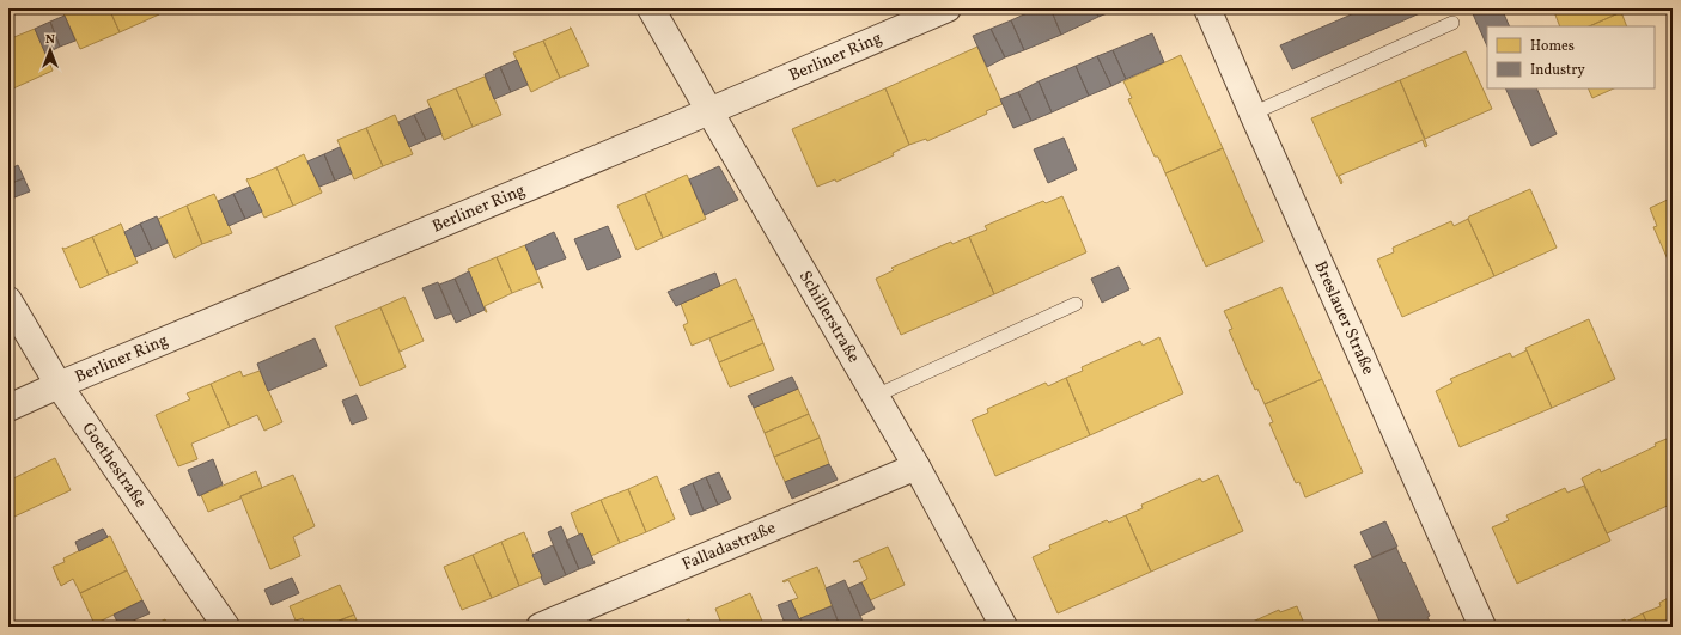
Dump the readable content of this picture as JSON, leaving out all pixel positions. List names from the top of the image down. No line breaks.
{"streets":{"street":["Berliner Ring","Schillerstraße","Breslauer Straße","Goethestraße","Falladastraße"]},"crossings":[["Berliner Ring","Schillerstraße"],["Berliner Ring","Goethestraße"],["Schillerstraße","Falladastraße"]],"legend":["Homes","Industry"],"north":"top"}
